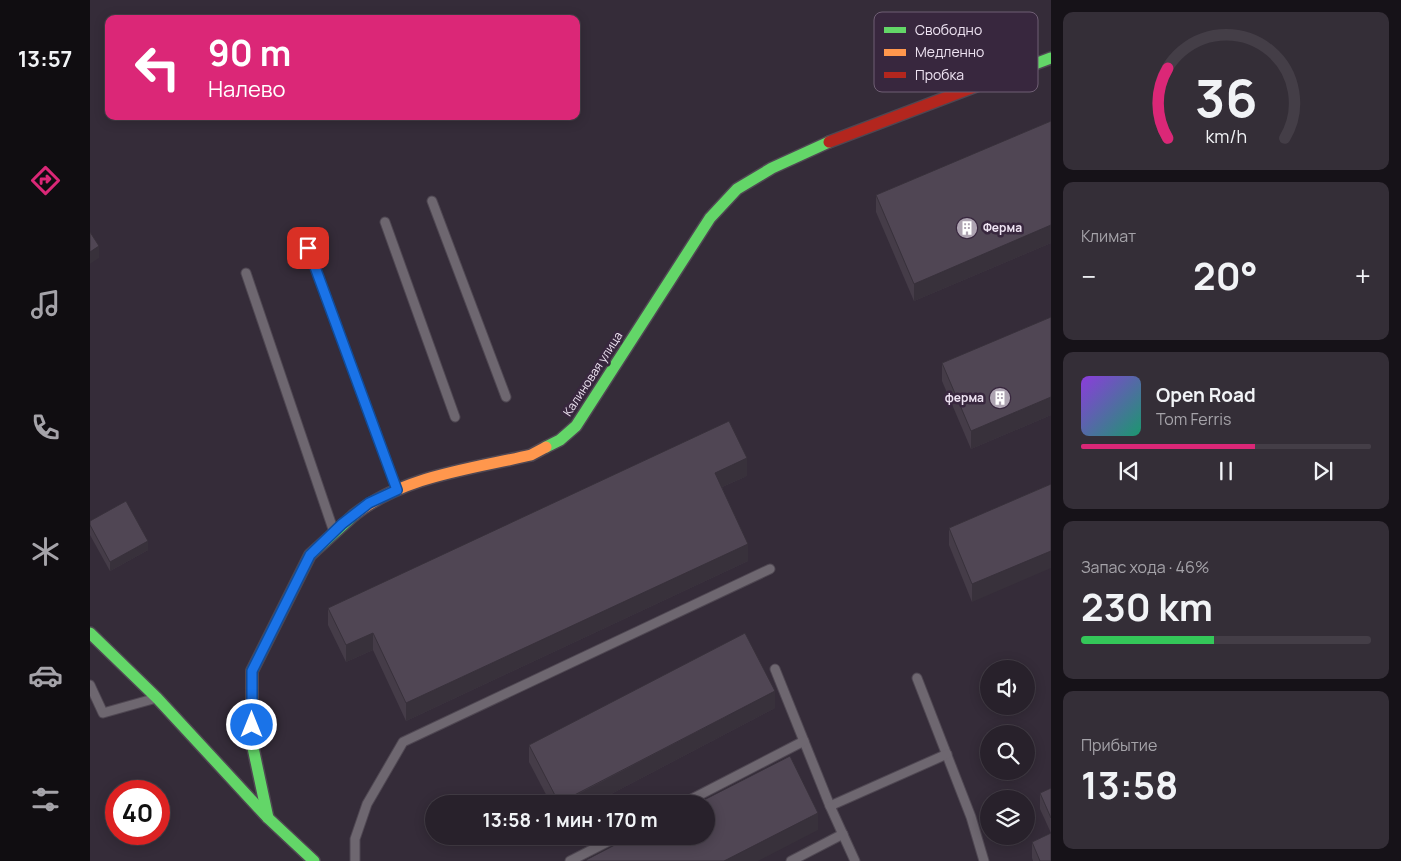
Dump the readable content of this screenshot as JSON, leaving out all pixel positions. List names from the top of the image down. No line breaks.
{"streets":{"street":["Калиновая улица"]},"places":{"building":["Ферма","ферма"]},"legend":["Свободно","Медленно","Пробка"],"page":{"tabs":"13:57","turn":["90 m","Налево"],"tile":["Климат",["Запас хода · 46%","230 km"],["Прибытие","13:58"]],"heat":["−","20°","+"],"song":["Open Road","Tom Ferris"],"limit":"40","trip":"13:58 · 1 мин · 170 m","gauge":["36","km/h"]}}
